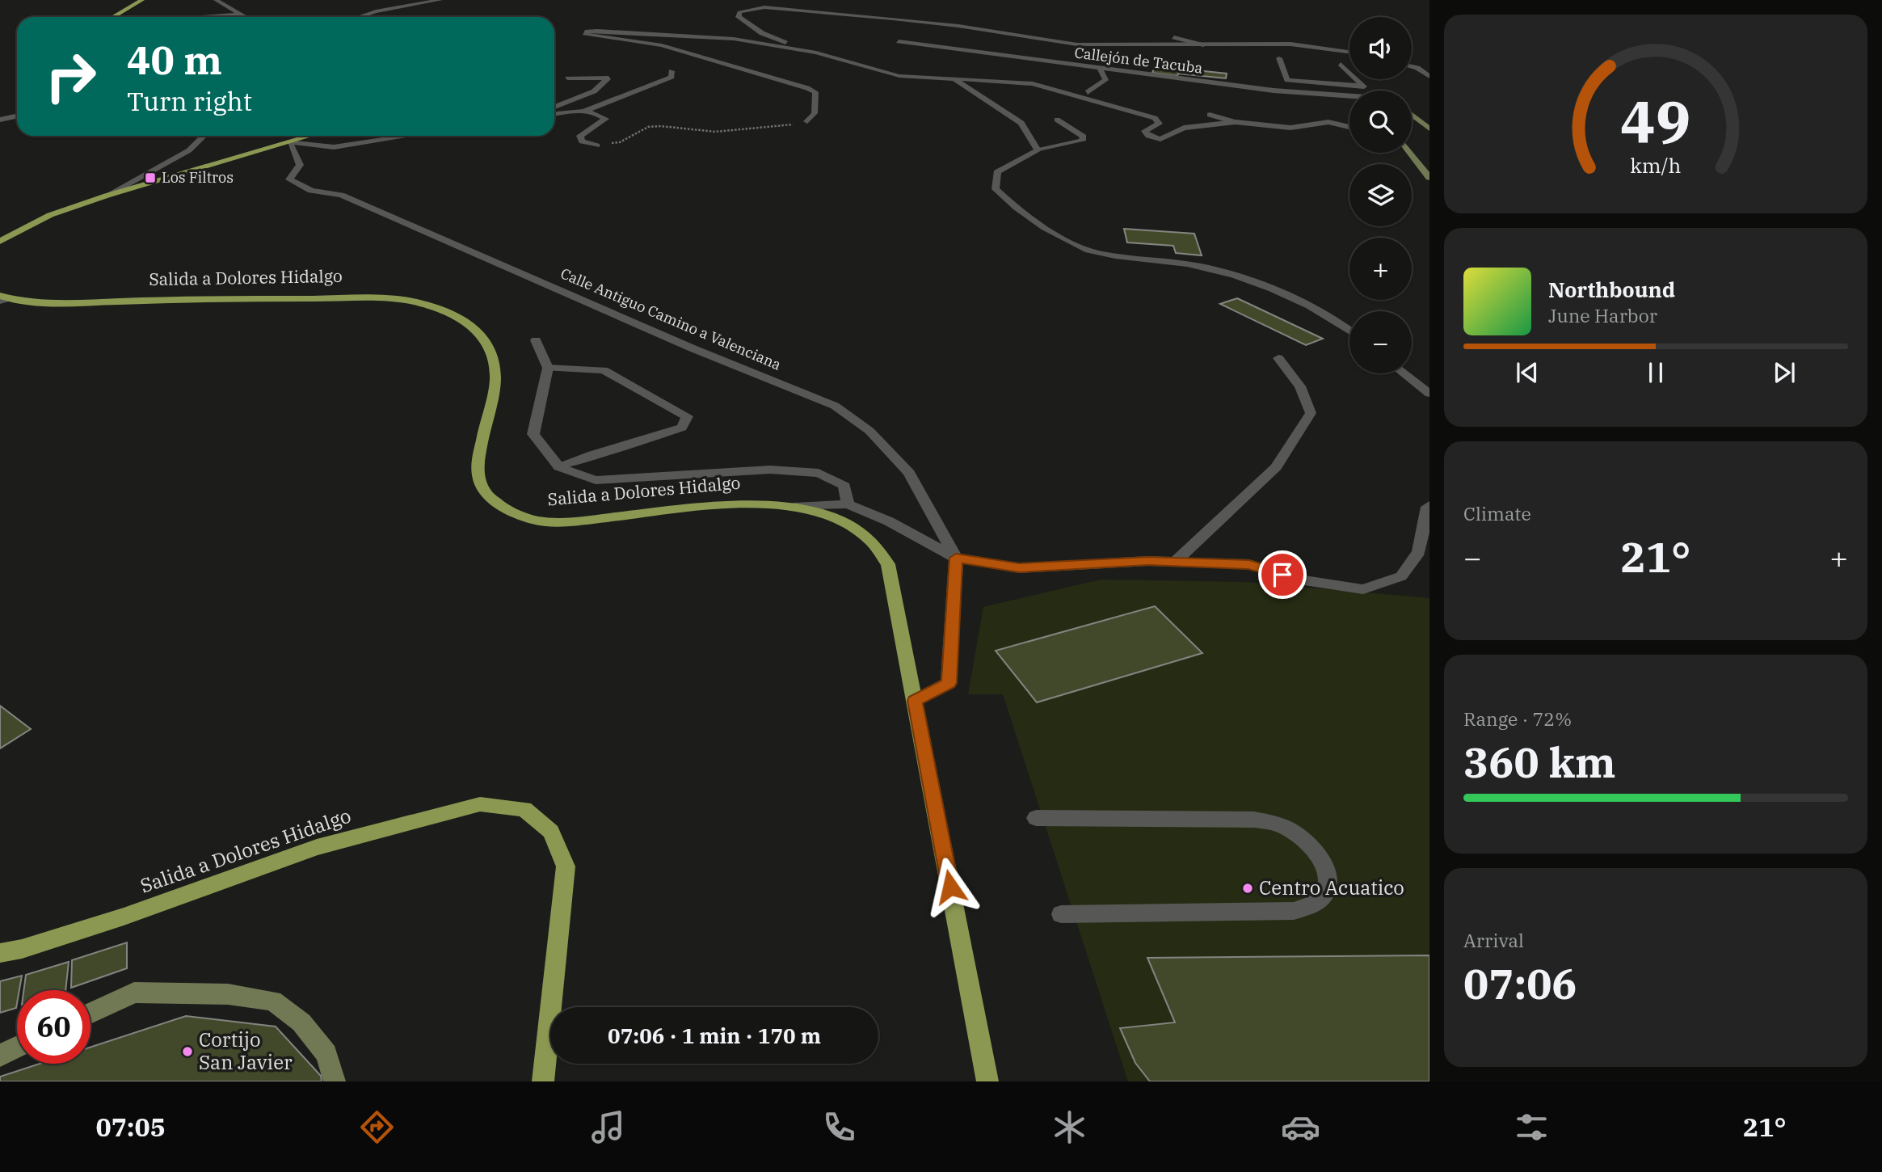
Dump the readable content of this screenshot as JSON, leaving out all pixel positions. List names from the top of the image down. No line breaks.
{"streets":{"main road":["Salida a Dolores Hidalgo"],"street":["Callejón de Tacuba","Calle Antiguo Camino a Valenciana"]},"places":{"transit":["Los Filtros"],"other":["Centro Acuatico","Cortijo San Javier"]},"page":{"map_buttons":["+","−"],"turn":["40 m","Turn right"],"song":["Northbound","June Harbor"],"tile":["Climate",["Range · 72%","360 km"],["Arrival","07:06"]],"heat":["−","21°","+"],"limit":"60","trip":"07:06 · 1 min · 170 m","tabs":["07:05","21°"],"gauge":["49","km/h"]}}
